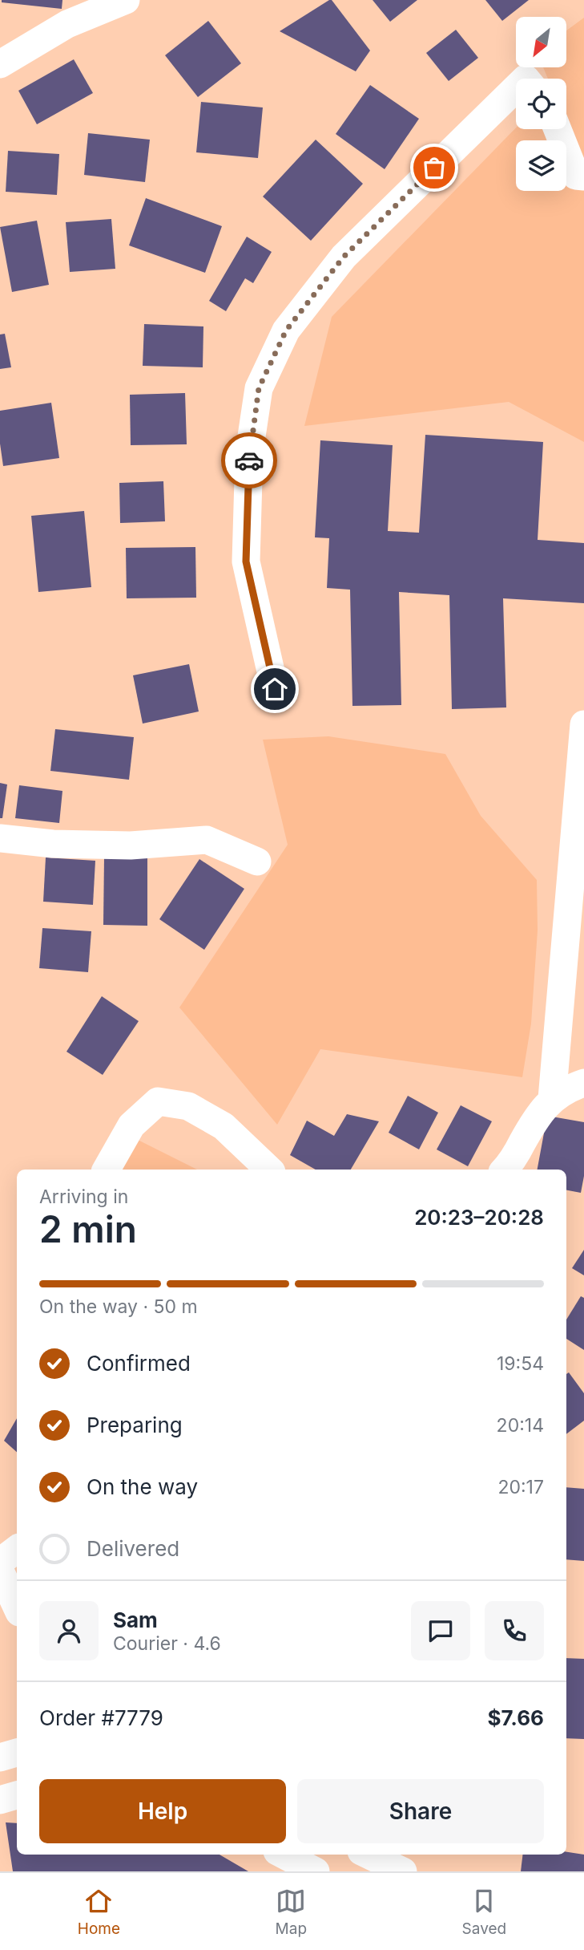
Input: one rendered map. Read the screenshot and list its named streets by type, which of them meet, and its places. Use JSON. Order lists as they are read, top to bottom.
{
  "north": "bottom left",
  "page": {
    "heading": ["2 min", "Arriving in", "20:23–20:28"],
    "panel": [
      "Sam",
      "Courier · 4.6",
      "Order #7779",
      "$7.66"
    ],
    "bar": "On the way · 50 m",
    "list": [
      ["Confirmed", "19:54"],
      ["Preparing", "20:14"],
      ["On the way", "20:17"],
      "Delivered"
    ],
    "buttons": ["Help", "Share"],
    "tabs": ["Home", "Map", "Saved"]
  }
}
